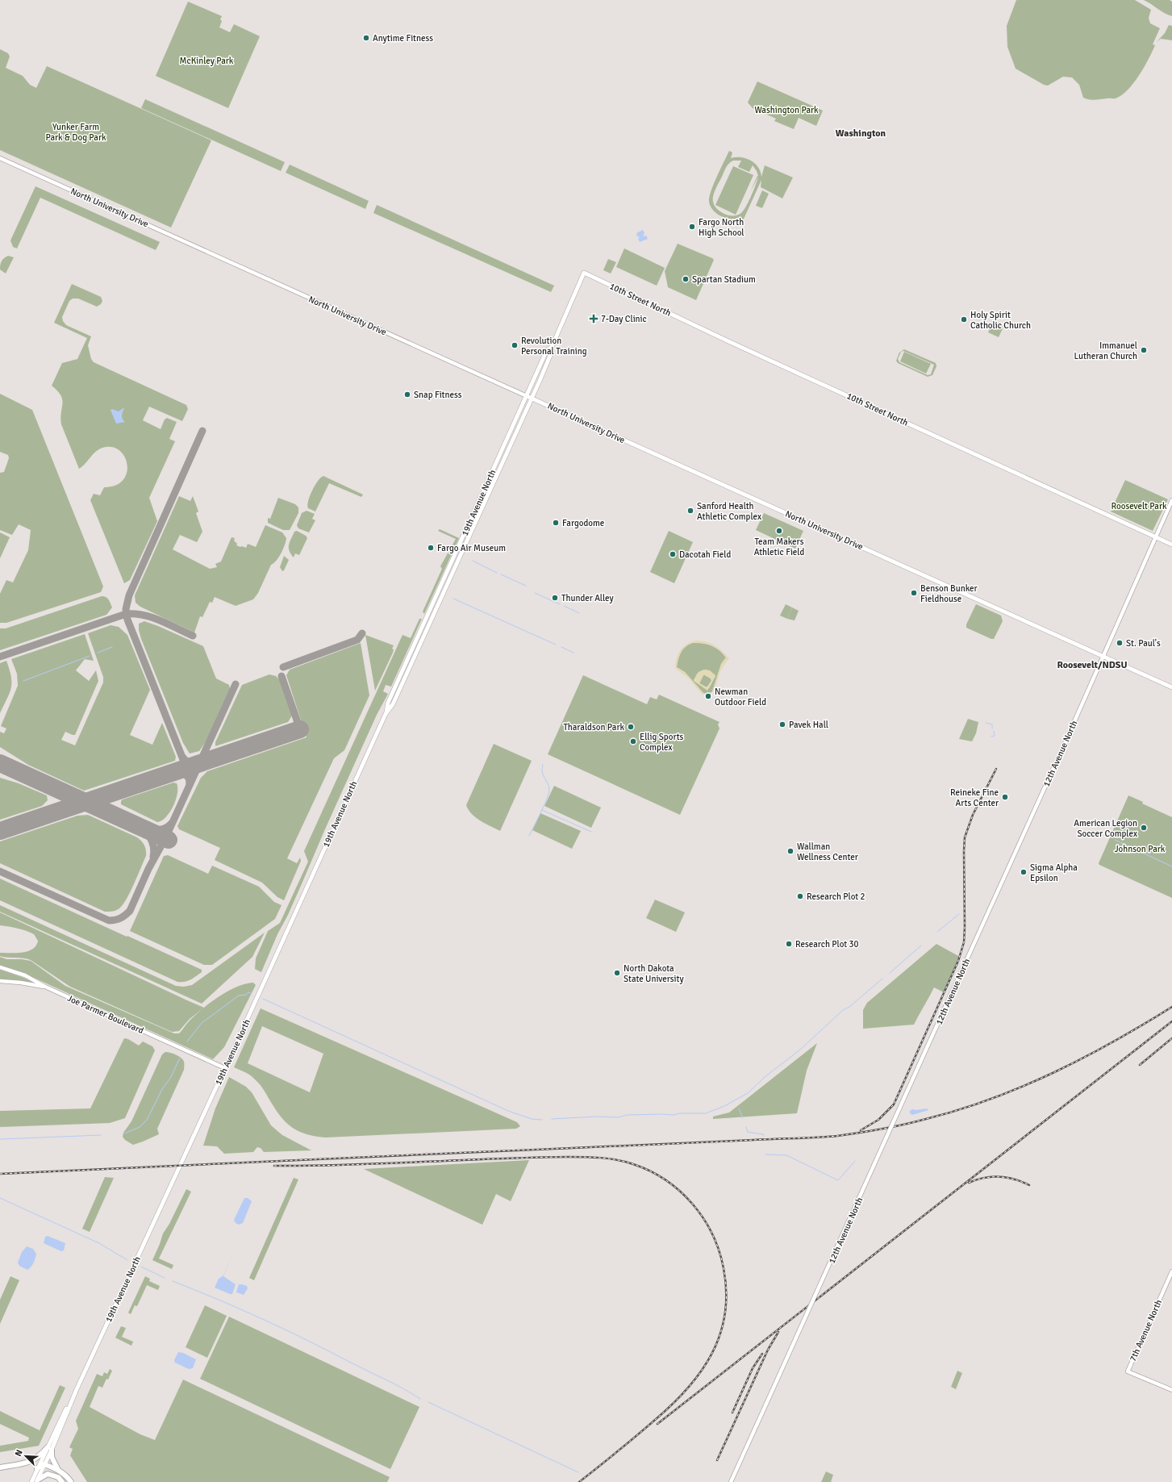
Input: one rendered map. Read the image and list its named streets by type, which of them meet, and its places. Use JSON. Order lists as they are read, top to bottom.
{
  "streets": {
    "main road": [
      "North University Drive",
      "10th Street North",
      "19th Avenue North",
      "12th Avenue North",
      "Joe Parmer Boulevard",
      "7th Avenue North"
    ]
  },
  "crossings": [
    ["North University Drive", "19th Avenue North"],
    ["North University Drive", "12th Avenue North"],
    ["10th Street North", "19th Avenue North"],
    ["10th Street North", "12th Avenue North"],
    ["19th Avenue North", "Joe Parmer Boulevard"]
  ],
  "districts": ["Washington", "Roosevelt/NDSU"],
  "parks": [
    "McKinley Park",
    "Washington Park",
    "Yunker Farm Park & Dog Park",
    "Roosevelt Park",
    "Johnson Park"
  ],
  "places": {
    "other": [
      "Anytime Fitness",
      "Fargo North High School",
      "Spartan Stadium",
      "Holy Spirit Catholic Church",
      "Revolution Personal Training",
      "Immanuel Lutheran Church",
      "Snap Fitness",
      "Sanford Health Athletic Complex",
      "Fargodome",
      "Team Makers Athletic Field",
      "Fargo Air Museum",
      "Dacotah Field",
      "Benson Bunker Fieldhouse",
      "Thunder Alley",
      "St. Paul's",
      "Newman Outdoor Field",
      "Pavek Hall",
      "Tharaldson Park",
      "Ellig Sports Complex",
      "Reineke Fine Arts Center",
      "American Legion Soccer Complex",
      "Wallman Wellness Center",
      "Sigma Alpha Epsilon",
      "Research Plot 2",
      "Research Plot 30",
      "North Dakota State University"
    ],
    "health": ["7-Day Clinic"]
  },
  "north": "top left"
}
